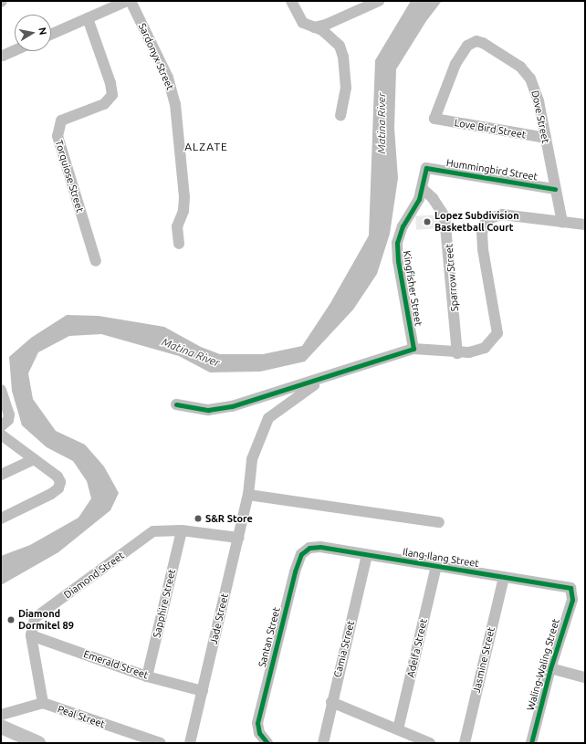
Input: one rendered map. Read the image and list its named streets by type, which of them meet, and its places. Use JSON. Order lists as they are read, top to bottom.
{
  "streets": {
    "street": [
      "Sardonyx Street",
      "Dove Street",
      "Love Bird Street",
      "Hummingbird Street",
      "Torquiose Street",
      "Sparrow Street",
      "Kingfisher Street",
      "Ilang-Ilang Street",
      "Diamond Street",
      "Sapphire Street",
      "Jade Street",
      "Santan Street",
      "Adelfa Street",
      "Camia Street",
      "Jasmine Street",
      "Emerald Street",
      "Waling-Waling Street",
      "Peal Street"
    ]
  },
  "crossings": [
    ["Dove Street", "Love Bird Street"],
    ["Dove Street", "Hummingbird Street"],
    ["Hummingbird Street", "Kingfisher Street"],
    ["Sparrow Street", "Kingfisher Street"],
    ["Ilang-Ilang Street", "Santan Street"],
    ["Ilang-Ilang Street", "Adelfa Street"],
    ["Ilang-Ilang Street", "Camia Street"],
    ["Ilang-Ilang Street", "Jasmine Street"],
    ["Ilang-Ilang Street", "Waling-Waling Street"],
    ["Diamond Street", "Sapphire Street"],
    ["Diamond Street", "Jade Street"],
    ["Diamond Street", "Emerald Street"],
    ["Diamond Street", "Peal Street"],
    ["Sapphire Street", "Emerald Street"],
    ["Jade Street", "Emerald Street"]
  ],
  "districts": ["ALZATE"],
  "water": ["Matina River"],
  "places": ["Lopez Subdivision Basketball Court", "S&R Store", "Diamond Dormitel 89"],
  "north": "right"
}
